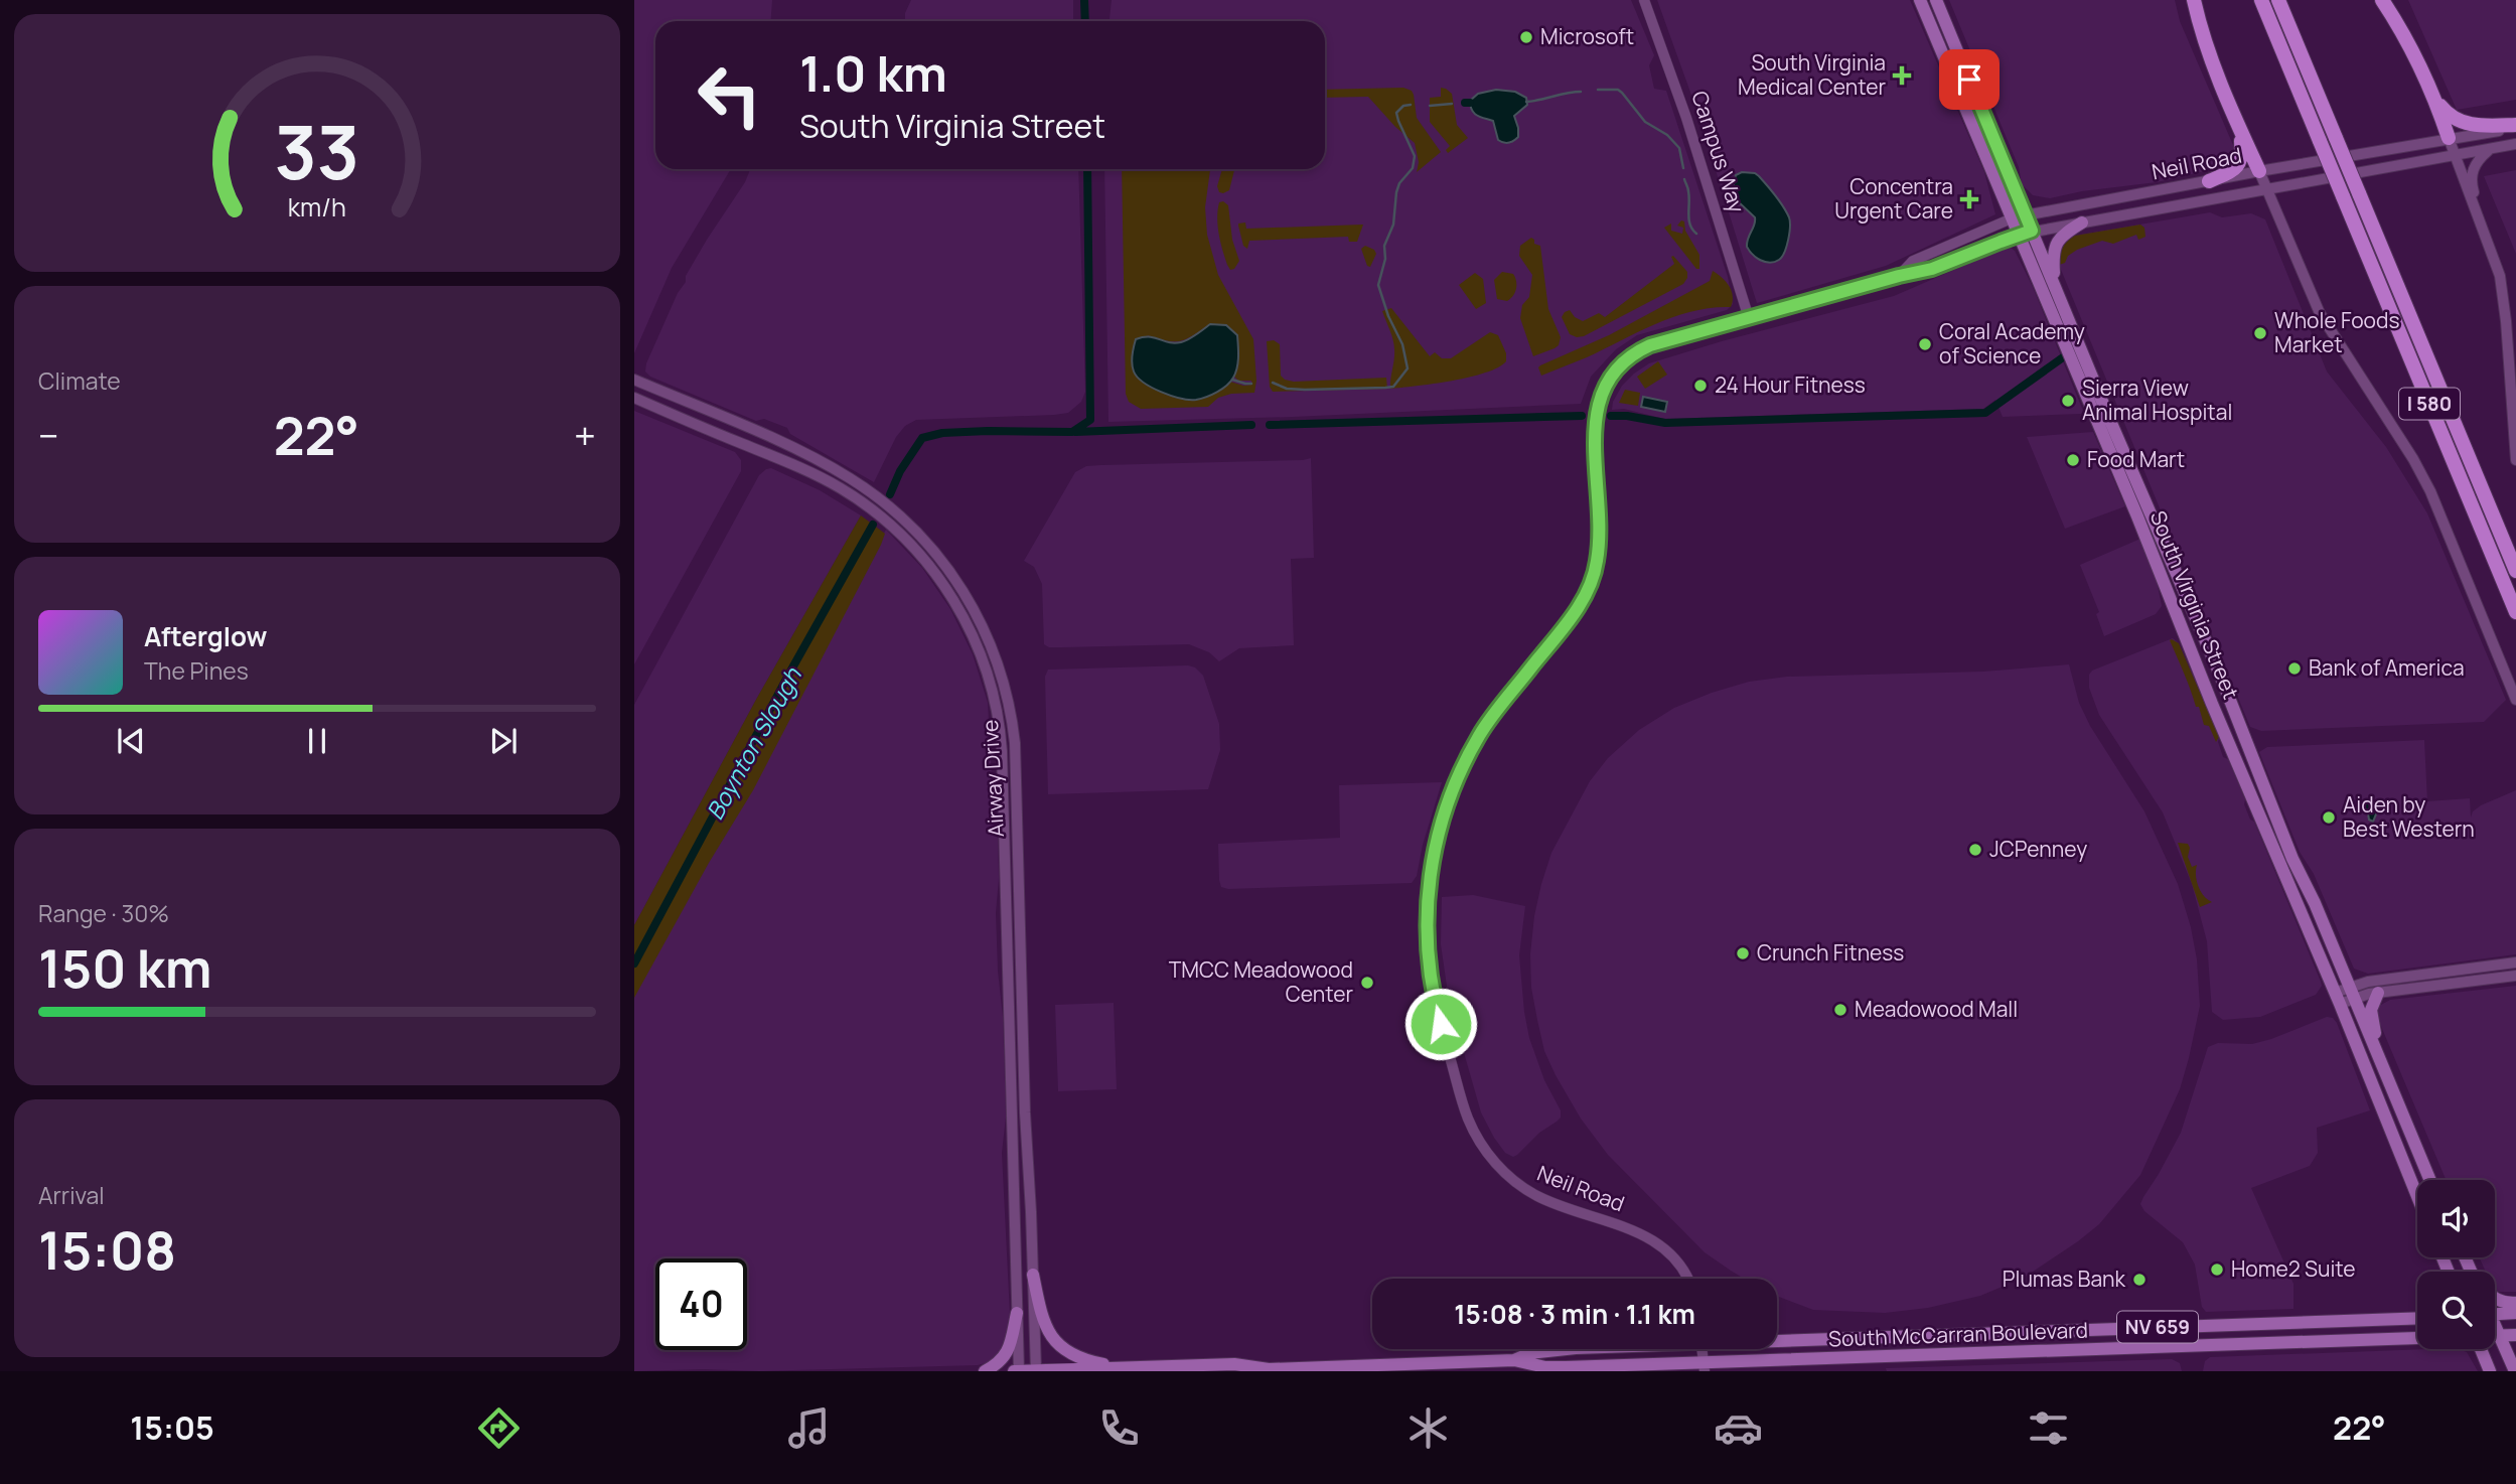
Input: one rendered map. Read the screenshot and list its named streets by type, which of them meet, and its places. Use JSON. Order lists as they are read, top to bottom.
{
  "streets": {
    "highway": ["I 580"],
    "main road": [
      "Neil Road",
      "South Virginia Street",
      "Airway Drive",
      "NV 659",
      "South McCarran Boulevard"
    ],
    "street": ["Campus Way"]
  },
  "crossings": [
    ["Campus Way", "Neil Road"],
    ["Neil Road", "South Virginia Street"],
    ["Airway Drive", "South McCarran Boulevard"]
  ],
  "water": ["Boynton Slough"],
  "places": {
    "other": [
      "Microsoft",
      "Whole Foods Market",
      "Coral Academy of Science",
      "24 Hour Fitness",
      "Sierra View Animal Hospital",
      "Food Mart",
      "Bank of America",
      "Aiden by Best Western",
      "JCPenney",
      "Crunch Fitness",
      "TMCC Meadowood Center",
      "Meadowood Mall",
      "Home2 Suite",
      "Plumas Bank"
    ],
    "health": ["South Virginia Medical Center", "Concentra Urgent Care"]
  },
  "page": {
    "turn": ["1.0 km", "South Virginia Street"],
    "tile": [
      "Climate",
      ["Range · 30%", "150 km"],
      ["Arrival", "15:08"]
    ],
    "heat": ["−", "22°", "+"],
    "song": ["Afterglow", "The Pines"],
    "limit": "40",
    "trip": "15:08 · 3 min · 1.1 km",
    "tabs": ["15:05", "22°"],
    "gauge": ["33", "km/h"]
  }
}
